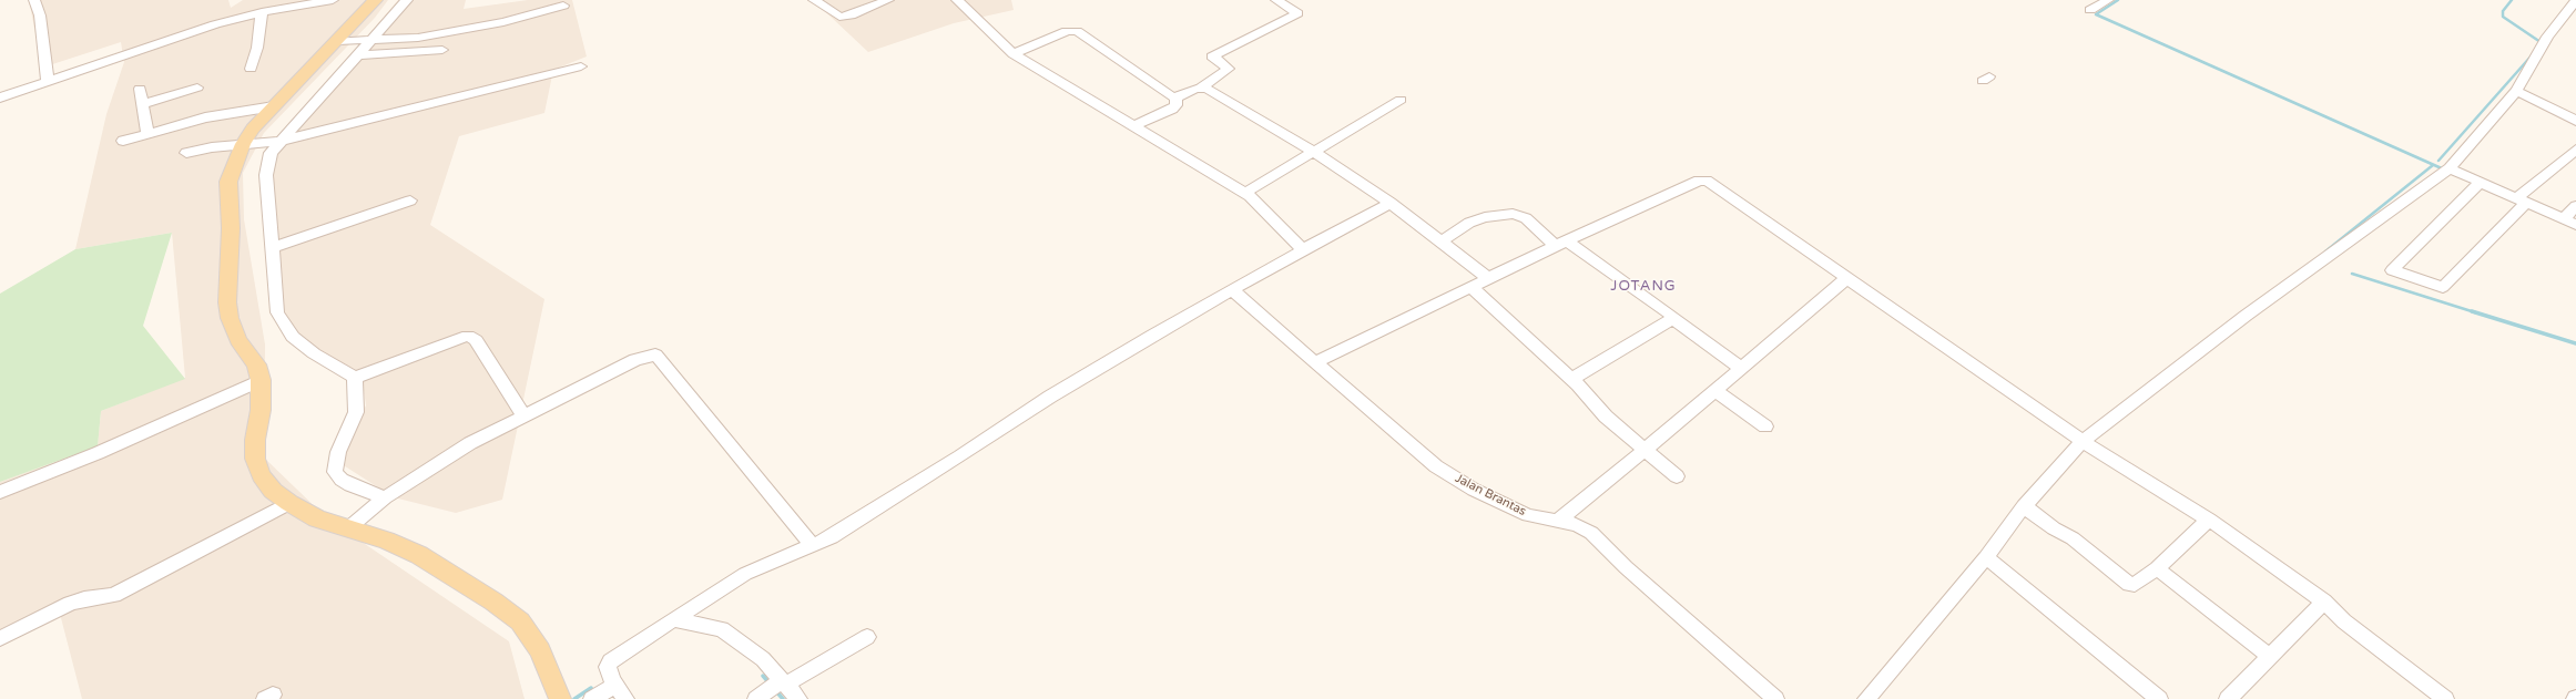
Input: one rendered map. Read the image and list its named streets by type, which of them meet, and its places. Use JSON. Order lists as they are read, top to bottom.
{
  "streets": {
    "street": ["Jalan Brantas"]
  },
  "districts": ["JOTANG"]
}
